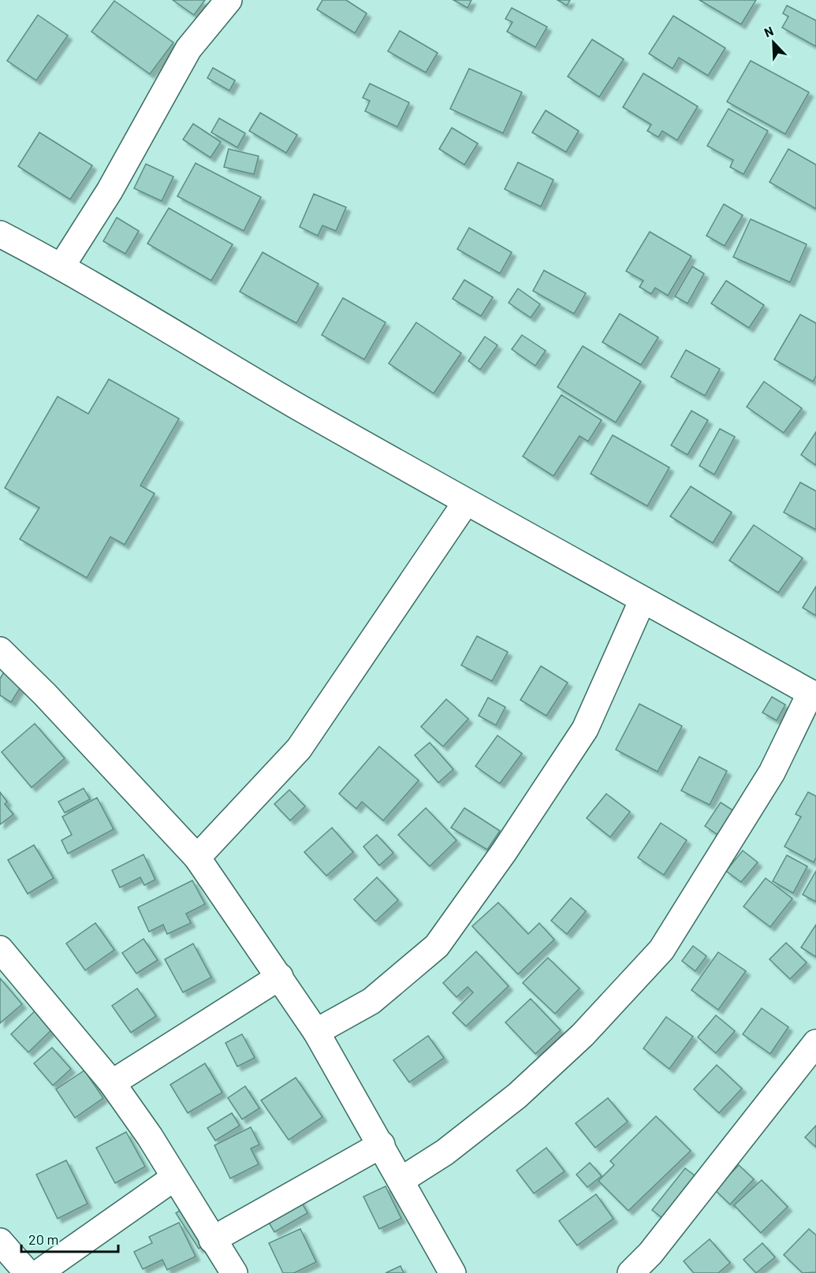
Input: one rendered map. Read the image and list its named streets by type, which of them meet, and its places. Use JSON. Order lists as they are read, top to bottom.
{
  "scale_bar": "20 m",
  "north": "top left"
}
